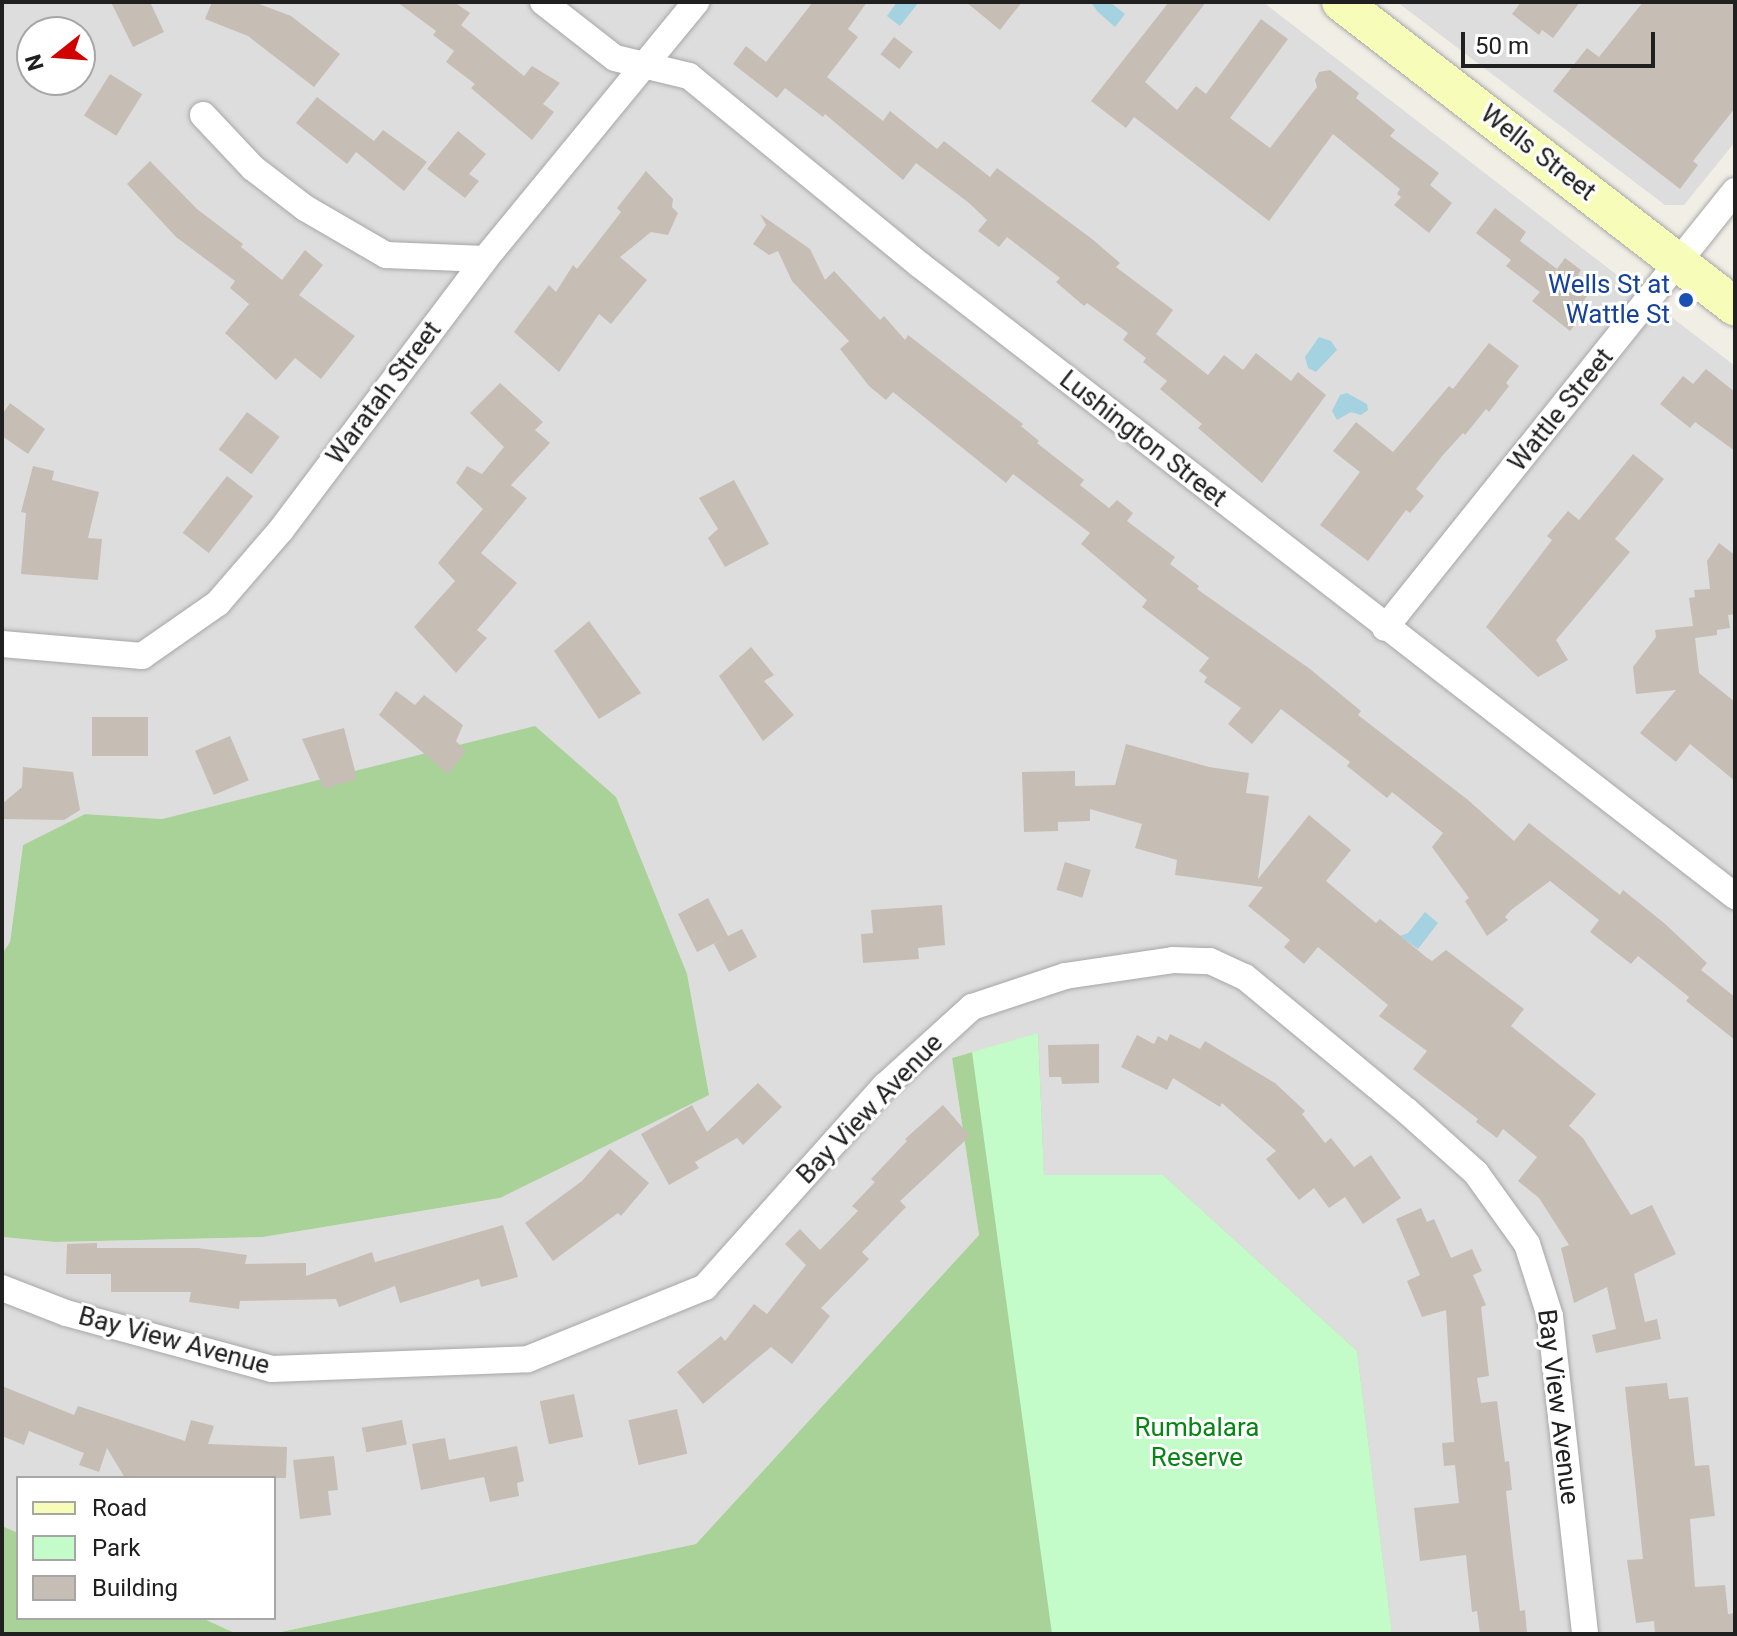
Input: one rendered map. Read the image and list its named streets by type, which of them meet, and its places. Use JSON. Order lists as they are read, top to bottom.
{
  "streets": {
    "street": [
      "Wells Street",
      "Waratah Street",
      "Wattle Street",
      "Lushington Street",
      "Bay View Avenue"
    ]
  },
  "crossings": [
    ["Wells Street", "Wattle Street"],
    ["Waratah Street", "Lushington Street"],
    ["Wattle Street", "Lushington Street"]
  ],
  "parks": ["Rumbalara Reserve"],
  "places": ["Wells St at Wattle St"],
  "legend": ["Road", "Park", "Building"],
  "scale_bar": "50 m",
  "north": "left"
}
